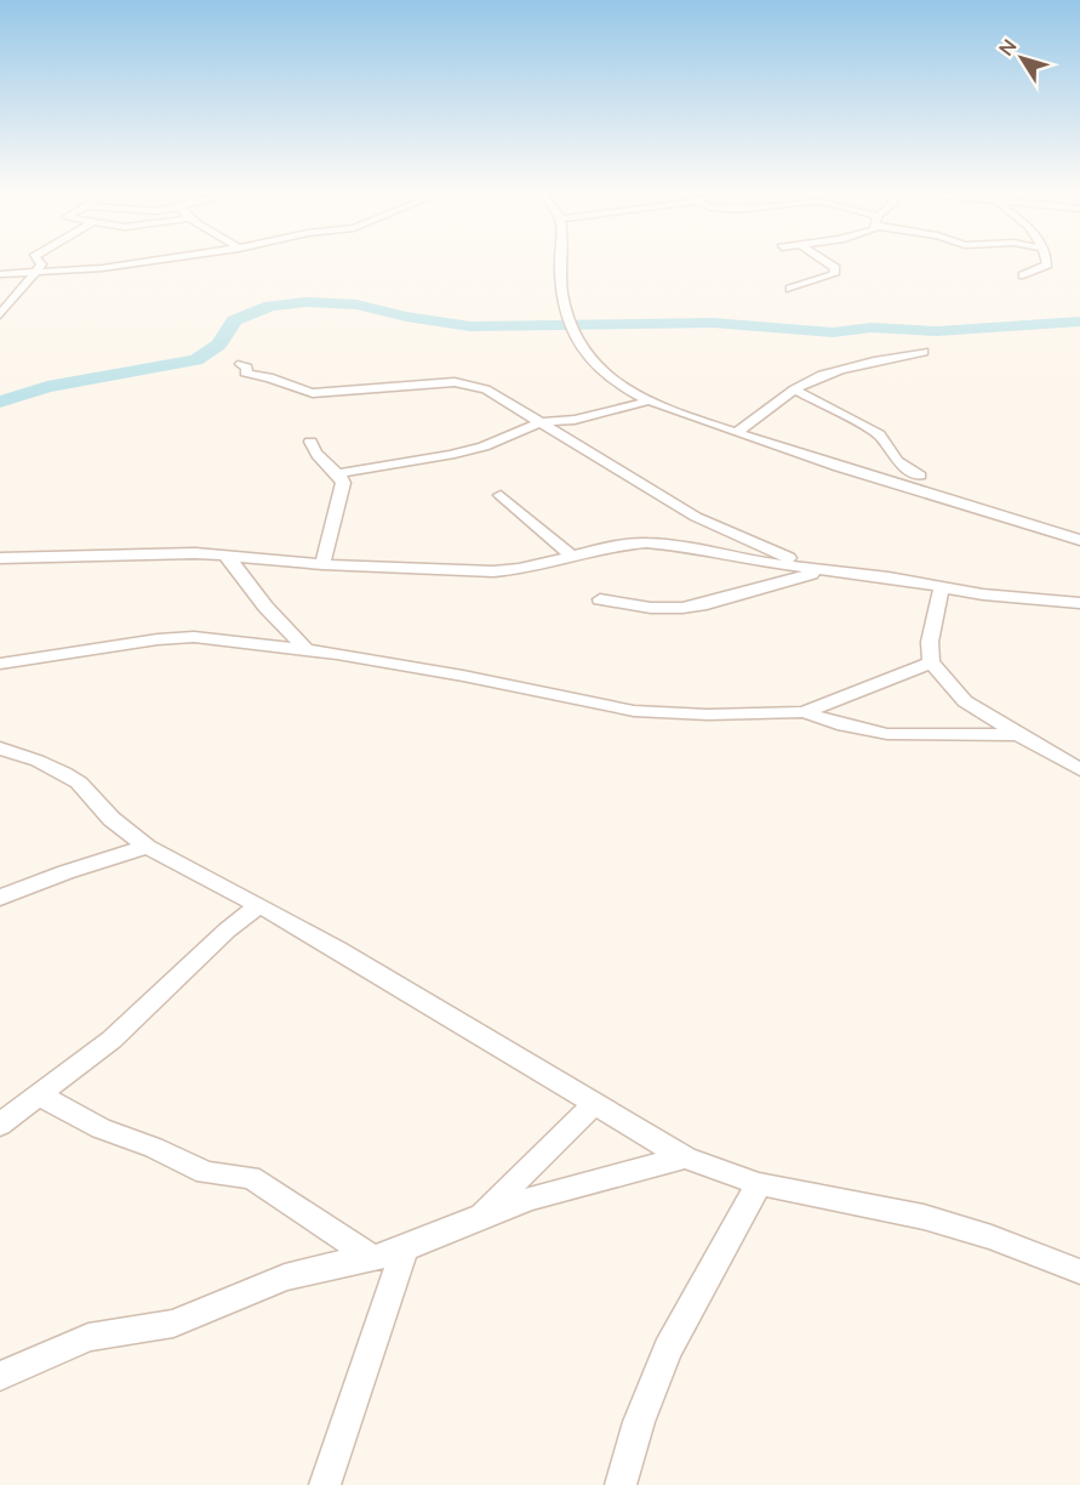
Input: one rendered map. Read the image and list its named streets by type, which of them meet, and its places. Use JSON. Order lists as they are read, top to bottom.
{
  "north": "top left"
}
